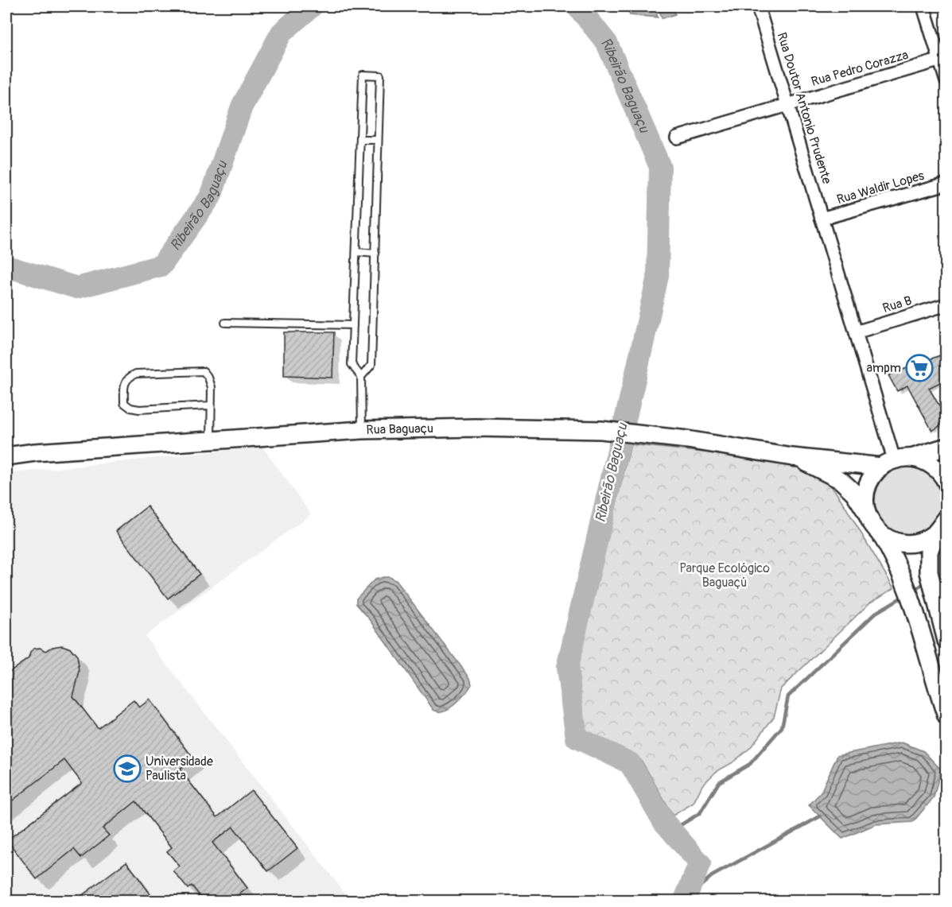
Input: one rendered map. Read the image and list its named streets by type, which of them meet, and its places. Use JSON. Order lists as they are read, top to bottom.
{
  "streets": {
    "main road": ["Rua Baguaçu"],
    "street": [
      "Rua Pedro Corazza",
      "Rua Doutor Antonio Prudente",
      "Rua Waldir Lopes",
      "Rua B"
    ]
  },
  "crossings": [
    ["Rua Pedro Corazza", "Rua Doutor Antonio Prudente"],
    ["Rua Doutor Antonio Prudente", "Rua Waldir Lopes"],
    ["Rua Doutor Antonio Prudente", "Rua B"]
  ],
  "water": ["Ribeirão Baguaçu"],
  "parks": ["Parque Ecológico Baguaçú"],
  "places": {
    "supermarket": ["ampm"],
    "school or university": ["Universidade Paulista"]
  }
}
